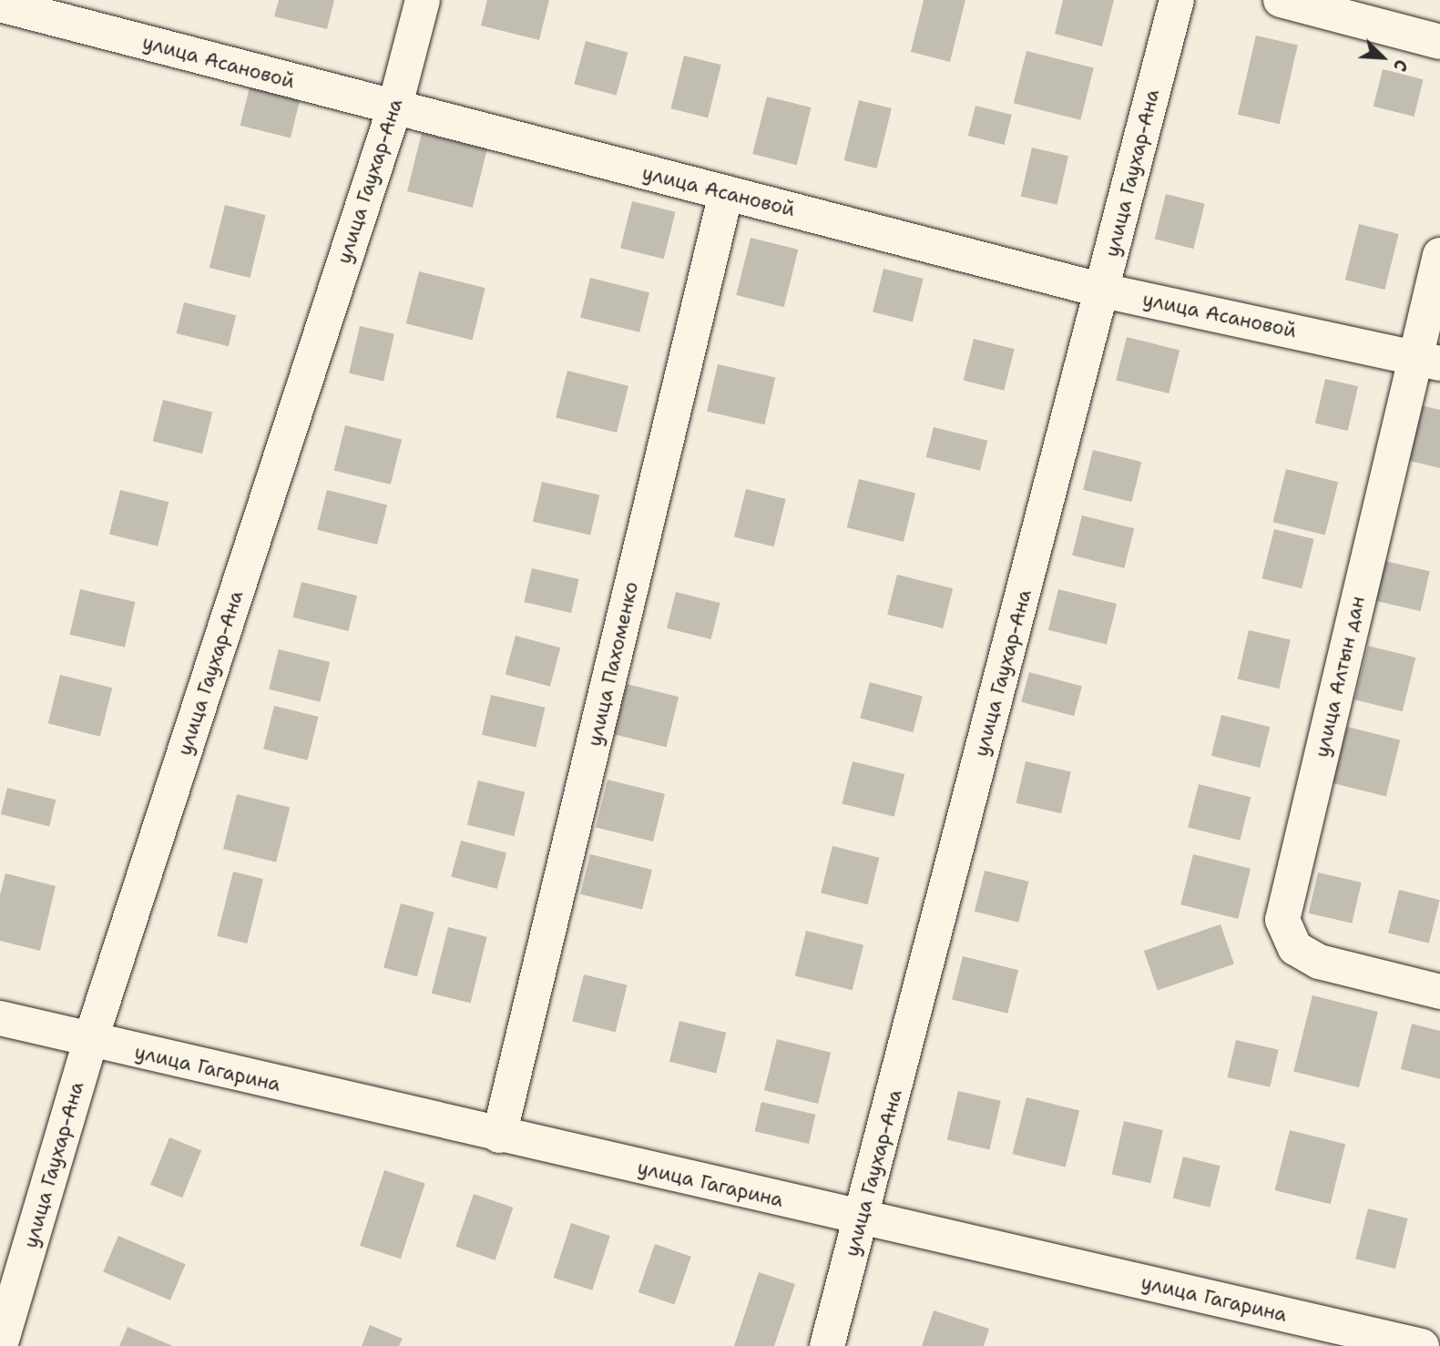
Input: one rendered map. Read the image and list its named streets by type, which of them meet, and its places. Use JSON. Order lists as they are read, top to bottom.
{
  "streets": {
    "street": [
      "улица Асановой",
      "улица Гаухар-Ана",
      "улица Пахоменко",
      "улица Алтын дан",
      "улица Гагарина"
    ]
  },
  "crossings": [
    ["улица Асановой", "улица Гаухар-Ана"],
    ["улица Асановой", "улица Пахоменко"],
    ["улица Асановой", "улица Алтын дан"],
    ["улица Гаухар-Ана", "улица Гагарина"],
    ["улица Пахоменко", "улица Гагарина"]
  ],
  "north": "bottom right"
}
